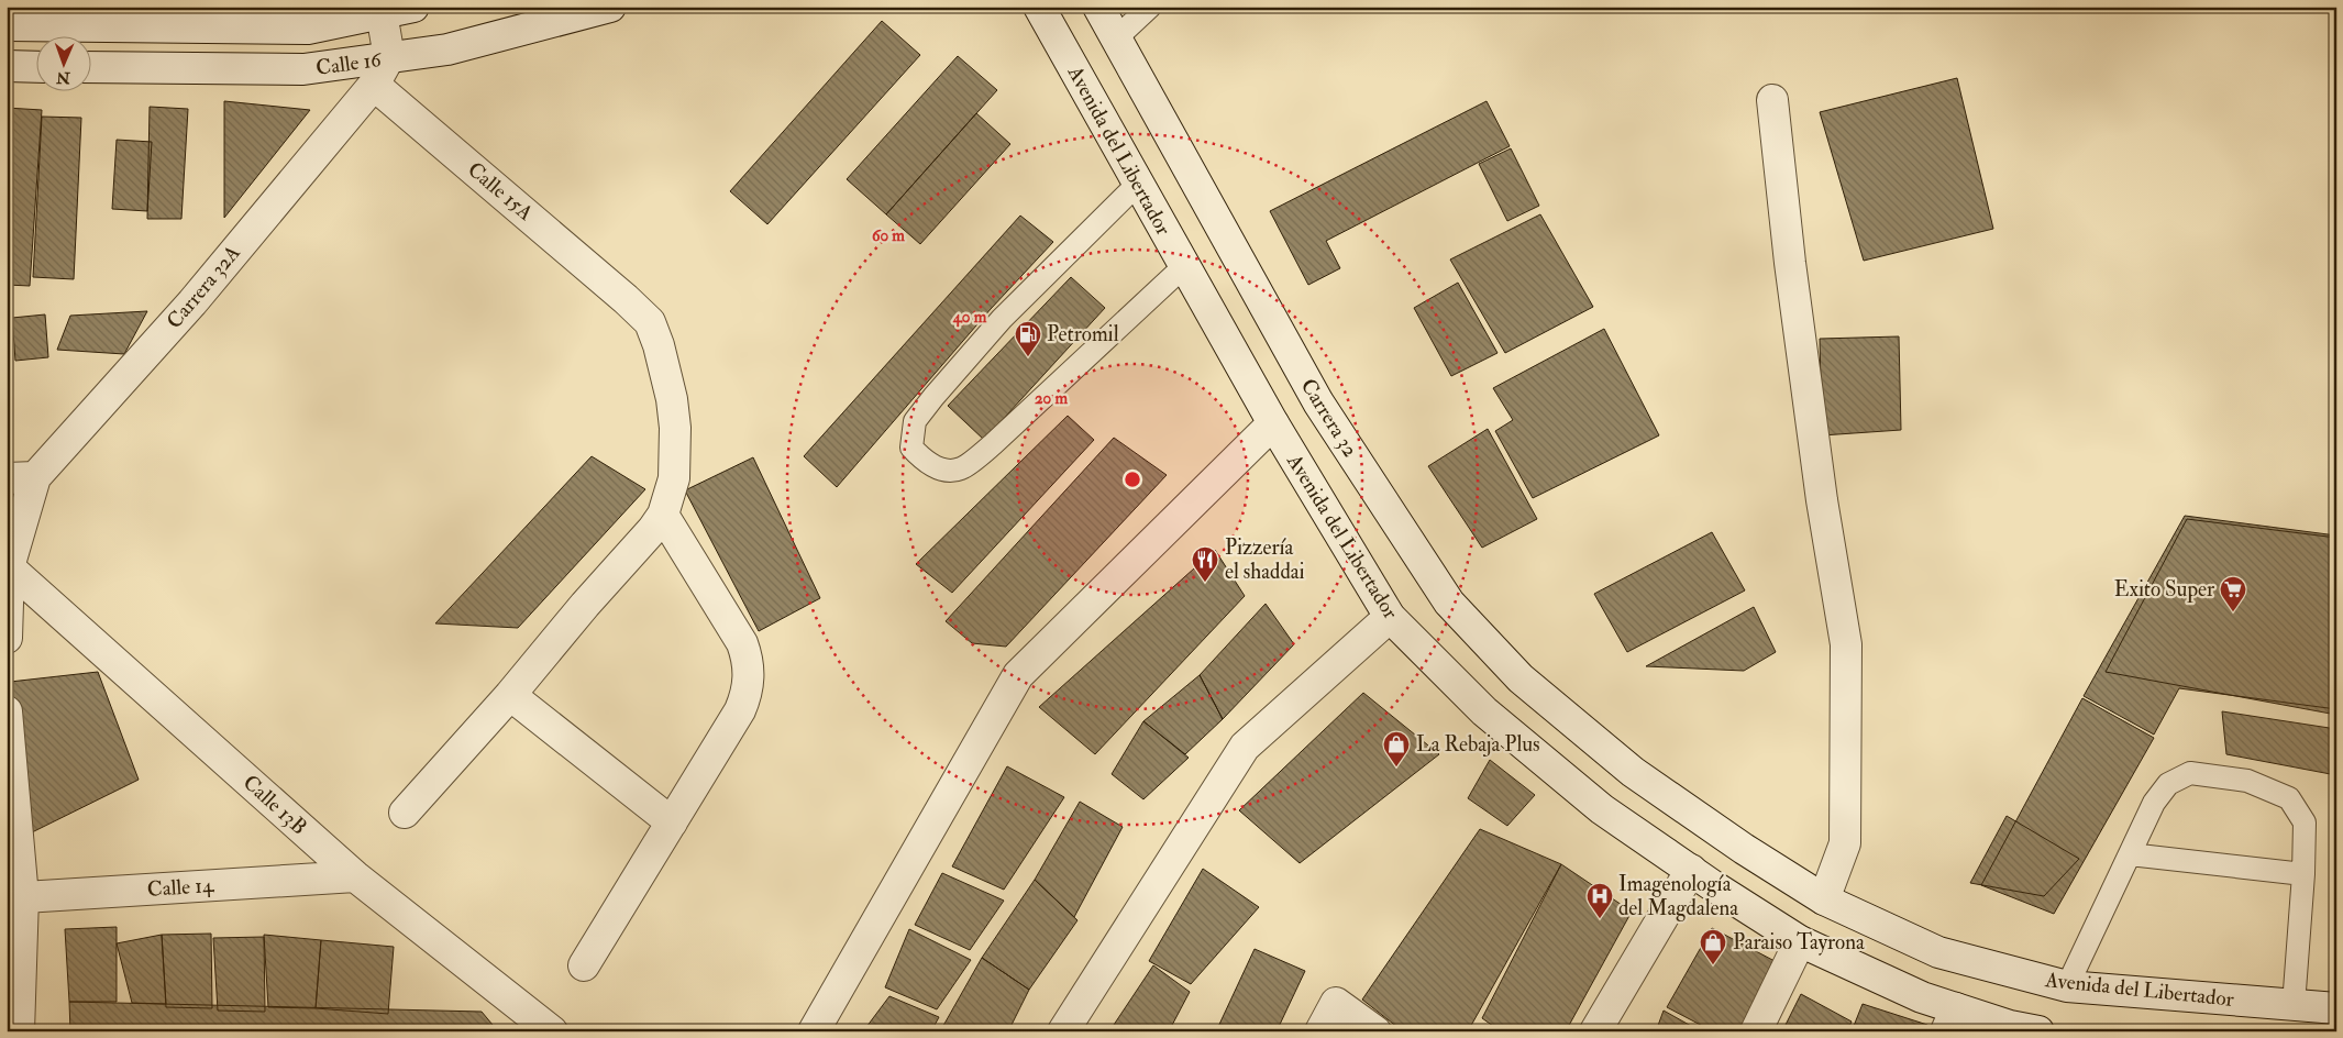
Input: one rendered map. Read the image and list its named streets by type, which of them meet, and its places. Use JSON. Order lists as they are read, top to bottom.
{
  "streets": {
    "street": [
      "Calle 16",
      "Avenida del Libertador",
      "Calle 15A",
      "Carrera 32A",
      "Carrera 32",
      "Calle 13B",
      "Calle 14"
    ]
  },
  "crossings": [
    ["Calle 16", "Carrera 32A"],
    ["Avenida del Libertador", "Carrera 32"],
    ["Calle 15A", "Carrera 32A"],
    ["Carrera 32A", "Calle 13B"],
    ["Calle 13B", "Calle 14"]
  ],
  "places": {
    "fuel station": ["Petromil"],
    "restaurant": ["Pizzería el shaddai"],
    "supermarket": ["Exito Super"],
    "shop": ["La Rebaja Plus", "Paraiso Tayrona"],
    "hospital": ["Imagenología del Magdalena"]
  },
  "north": "bottom",
  "rings": ["60 m", "40 m", "20 m"]
}
